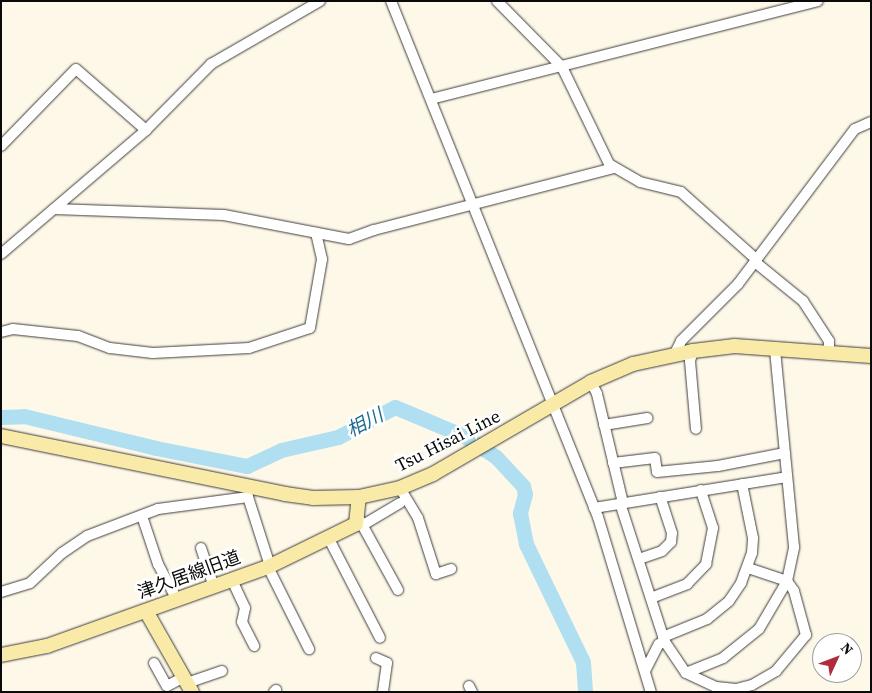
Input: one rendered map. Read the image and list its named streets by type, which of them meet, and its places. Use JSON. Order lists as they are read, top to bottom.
{
  "streets": {
    "main road": ["Tsu Hisai Line", "津久居線旧道"]
  },
  "water": ["相川"],
  "north": "top right"
}
